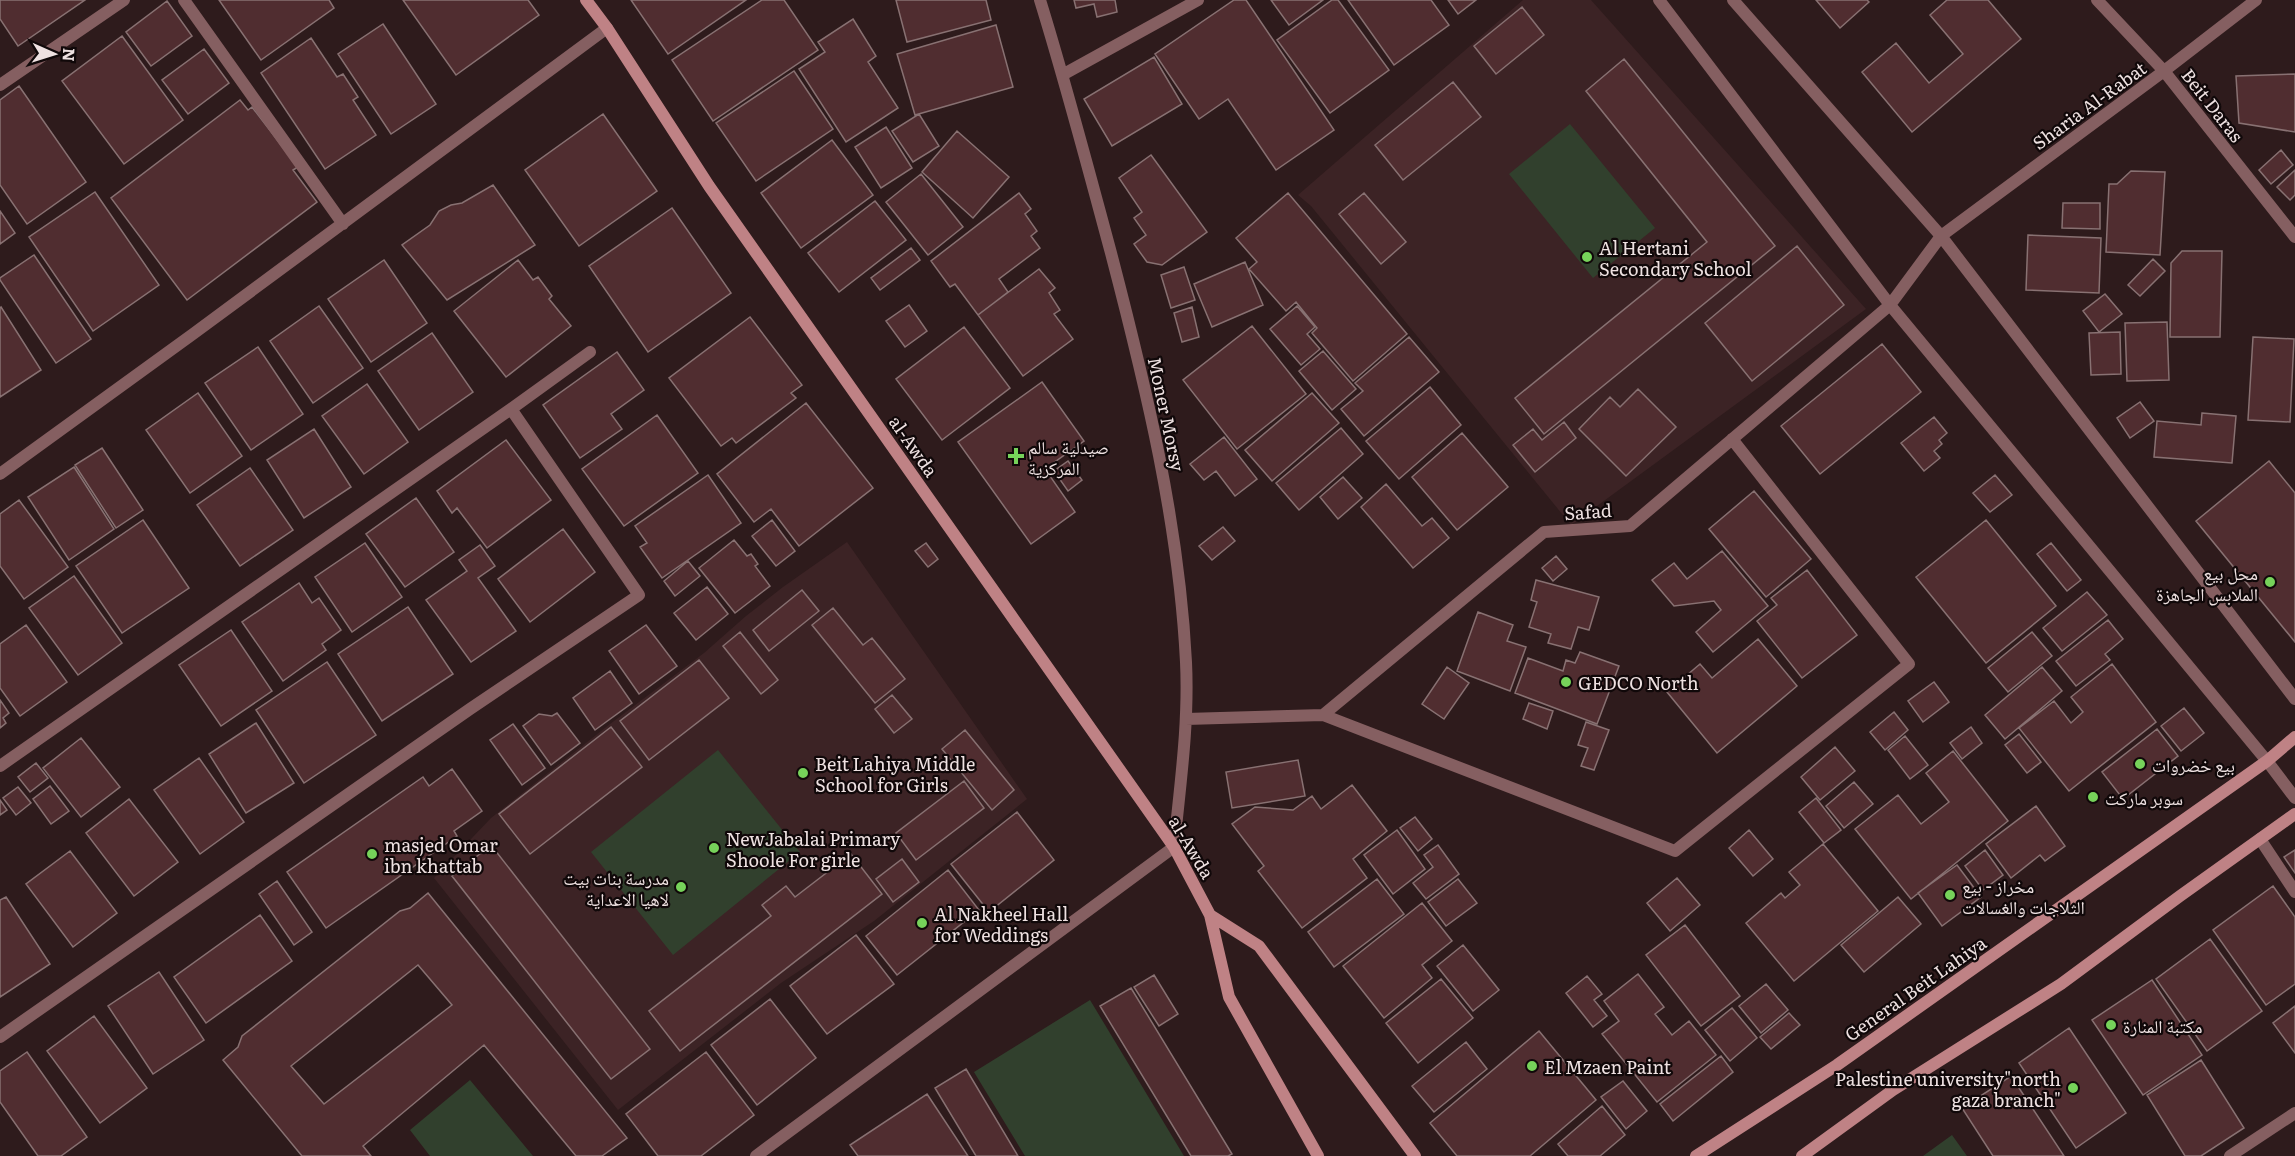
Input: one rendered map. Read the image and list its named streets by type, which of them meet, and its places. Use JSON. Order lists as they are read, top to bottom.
{
  "streets": {
    "main road": ["al-Awda", "General Beit Lahiya"],
    "street": [
      "Sharia Al-Rabat",
      "Beit Daras",
      "Moner Morsy",
      "Safad"
    ]
  },
  "crossings": [
    ["Sharia Al-Rabat", "Beit Daras"],
    ["Sharia Al-Rabat", "Safad"],
    ["Moner Morsy", "al-Awda"]
  ],
  "places": {
    "other": [
      "Al Hertani Secondary School",
      "محل بيع الملابس الجاهزة",
      "GEDCO North",
      "بيع خضروات",
      "Beit Lahiya Middle School for Girls",
      "سوبر ماركت",
      "NewJabalai Primary Shoole For girle",
      "masjed Omar ibn khattab",
      "مدرسة بنات بيت لاهيا الاعداية",
      "مخراز - بيع الثلاجات والغسالات",
      "Al Nakheel Hall for Weddings",
      "مكتبة المنارة",
      "El Mzaen Paint",
      "Palestine university\"north gaza branch\""
    ],
    "health": ["صيدلية سالم المركزية"]
  },
  "north": "right"
}
